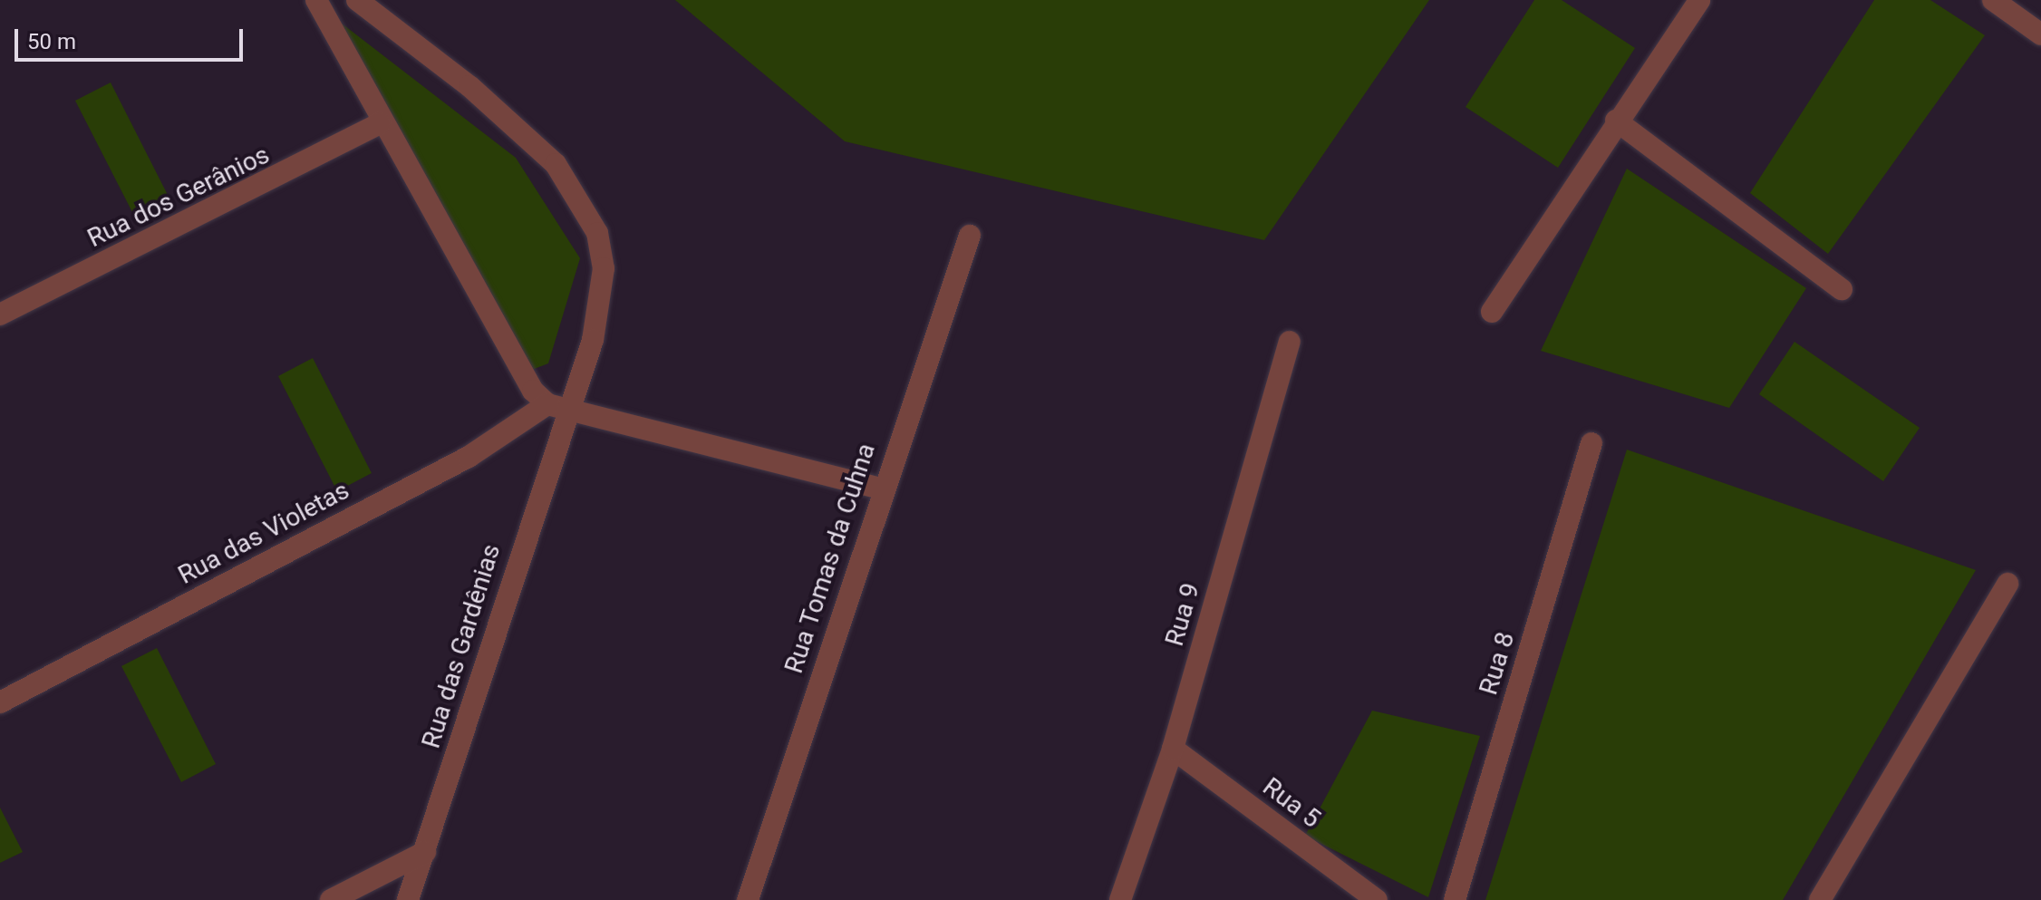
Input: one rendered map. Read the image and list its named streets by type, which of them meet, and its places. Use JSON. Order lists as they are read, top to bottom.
{
  "streets": {
    "street": [
      "Rua dos Gerânios",
      "Rua das Violetas",
      "Rua Tomas da Cuhna",
      "Rua 9",
      "Rua das Gardênias",
      "Rua 8",
      "Rua 5"
    ]
  },
  "crossings": [
    ["Rua 9", "Rua 5"]
  ],
  "scale_bar": "50 m"
}
